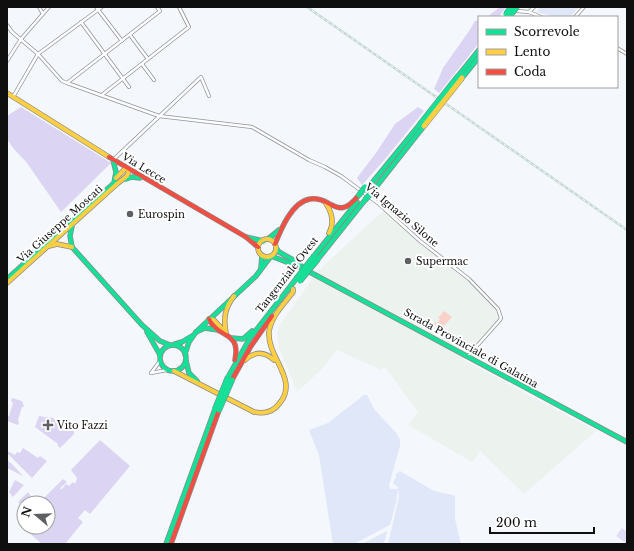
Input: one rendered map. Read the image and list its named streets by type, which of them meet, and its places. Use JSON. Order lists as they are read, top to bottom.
{
  "streets": {
    "main road": [
      "Via Lecce",
      "Via Giuseppe Moscati",
      "Tangenziale Ovest",
      "Strada Provinciale di Galatina"
    ],
    "street": ["Via Ignazio Silone"]
  },
  "crossings": [
    ["Via Lecce", "Via Giuseppe Moscati"],
    ["Via Ignazio Silone", "Strada Provinciale di Galatina"]
  ],
  "places": {
    "other": ["Eurospin", "Supermac"],
    "health": ["Vito Fazzi"]
  },
  "legend": ["Scorrevole", "Lento", "Coda"],
  "scale_bar": "200 m",
  "north": "left"
}
